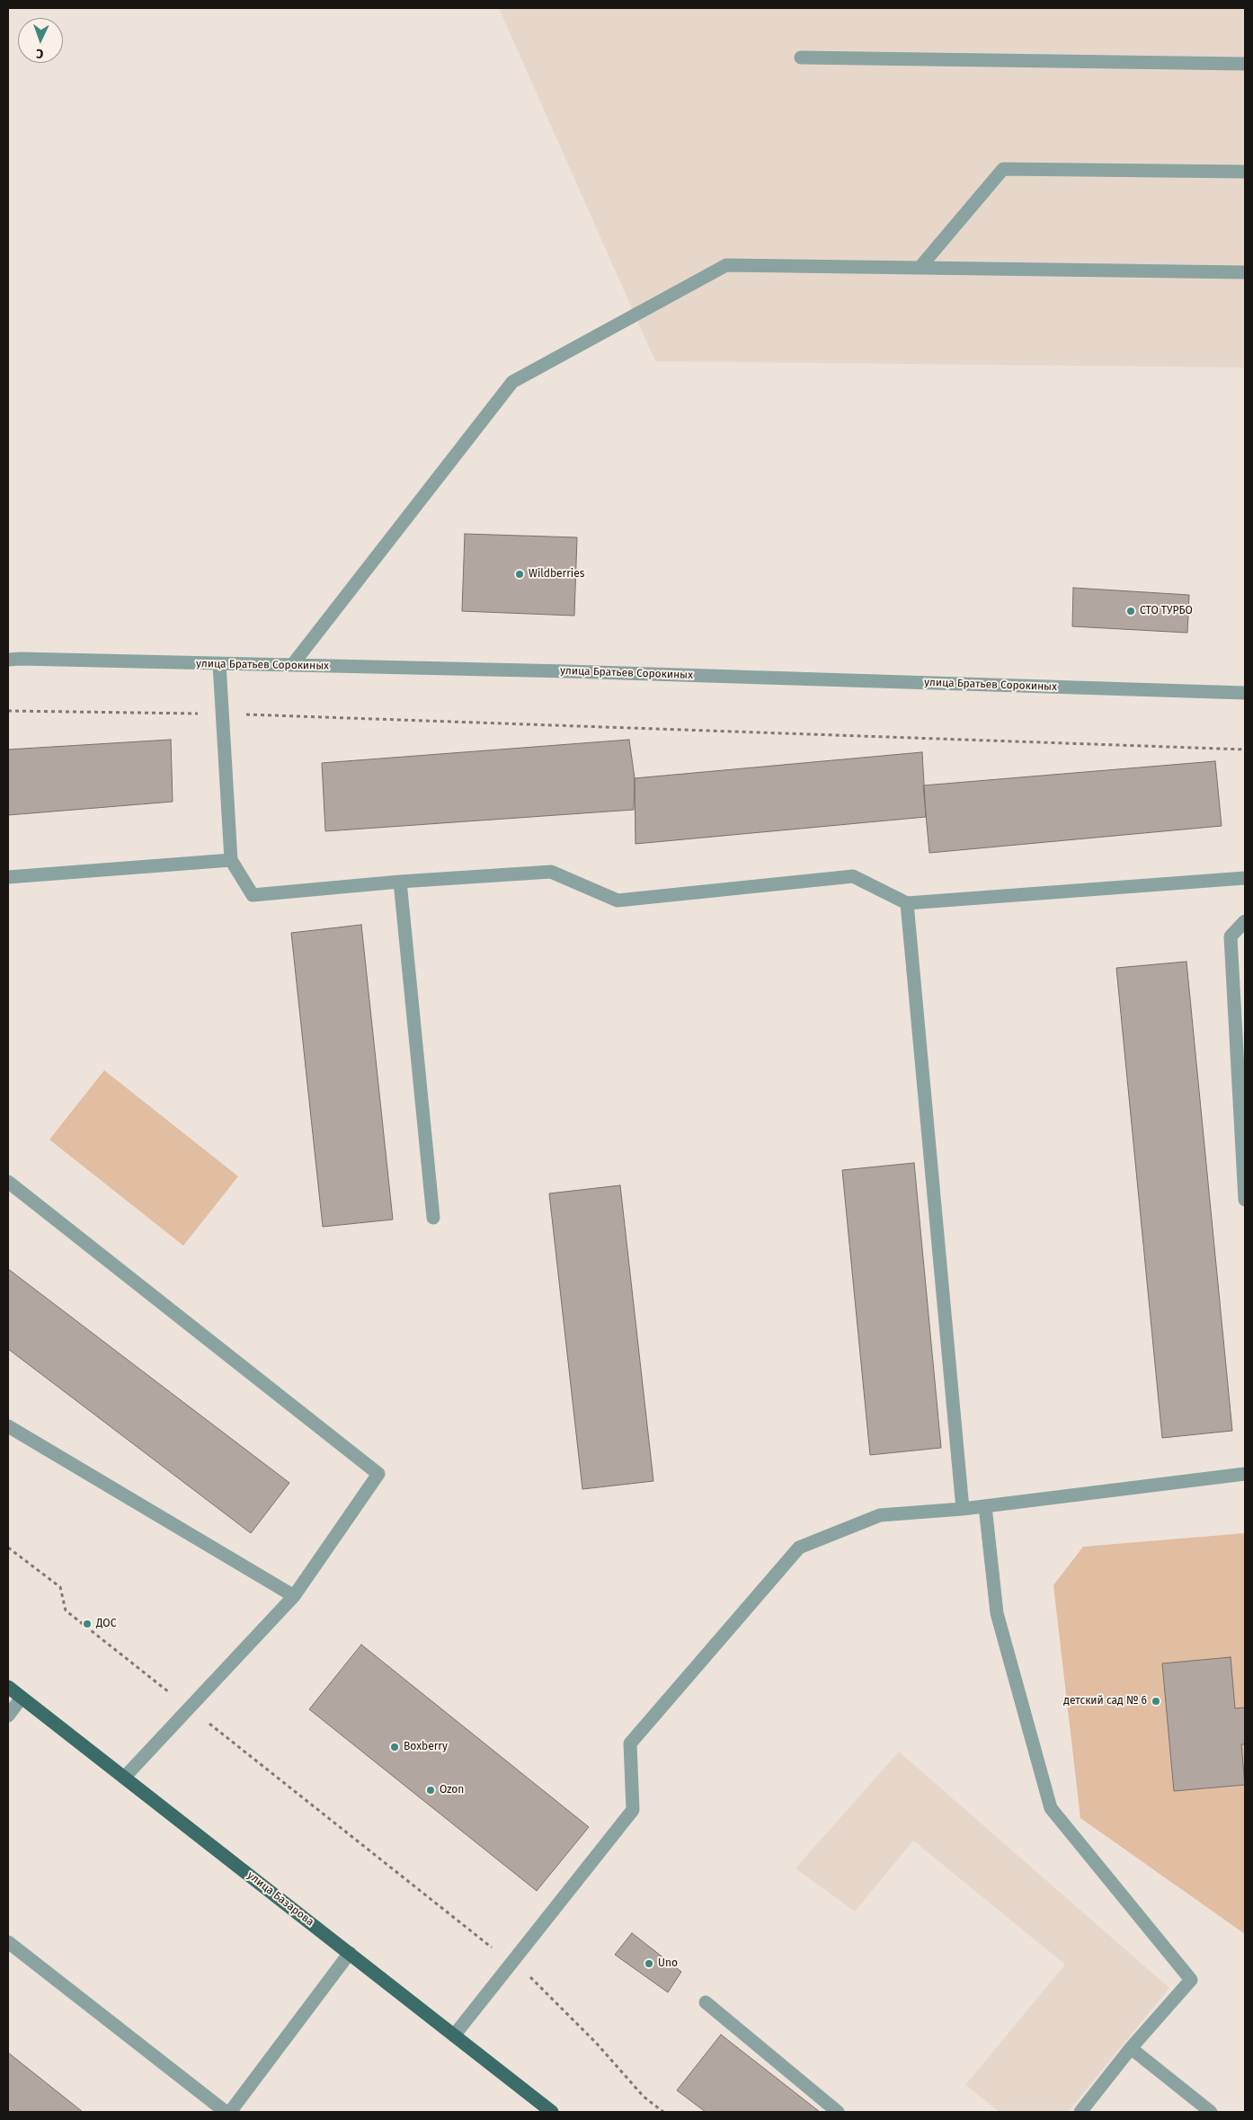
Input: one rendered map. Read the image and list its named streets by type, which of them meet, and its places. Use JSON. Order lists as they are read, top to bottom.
{
  "streets": {
    "main road": ["улица Базарова"],
    "street": ["улица Братьев Сорокиных"]
  },
  "places": [
    "Wildberries",
    "СТО ТУРБО",
    "ДОС",
    "детский сад № 6",
    "Boxberry",
    "Ozon",
    "Uno"
  ],
  "north": "bottom"
}
